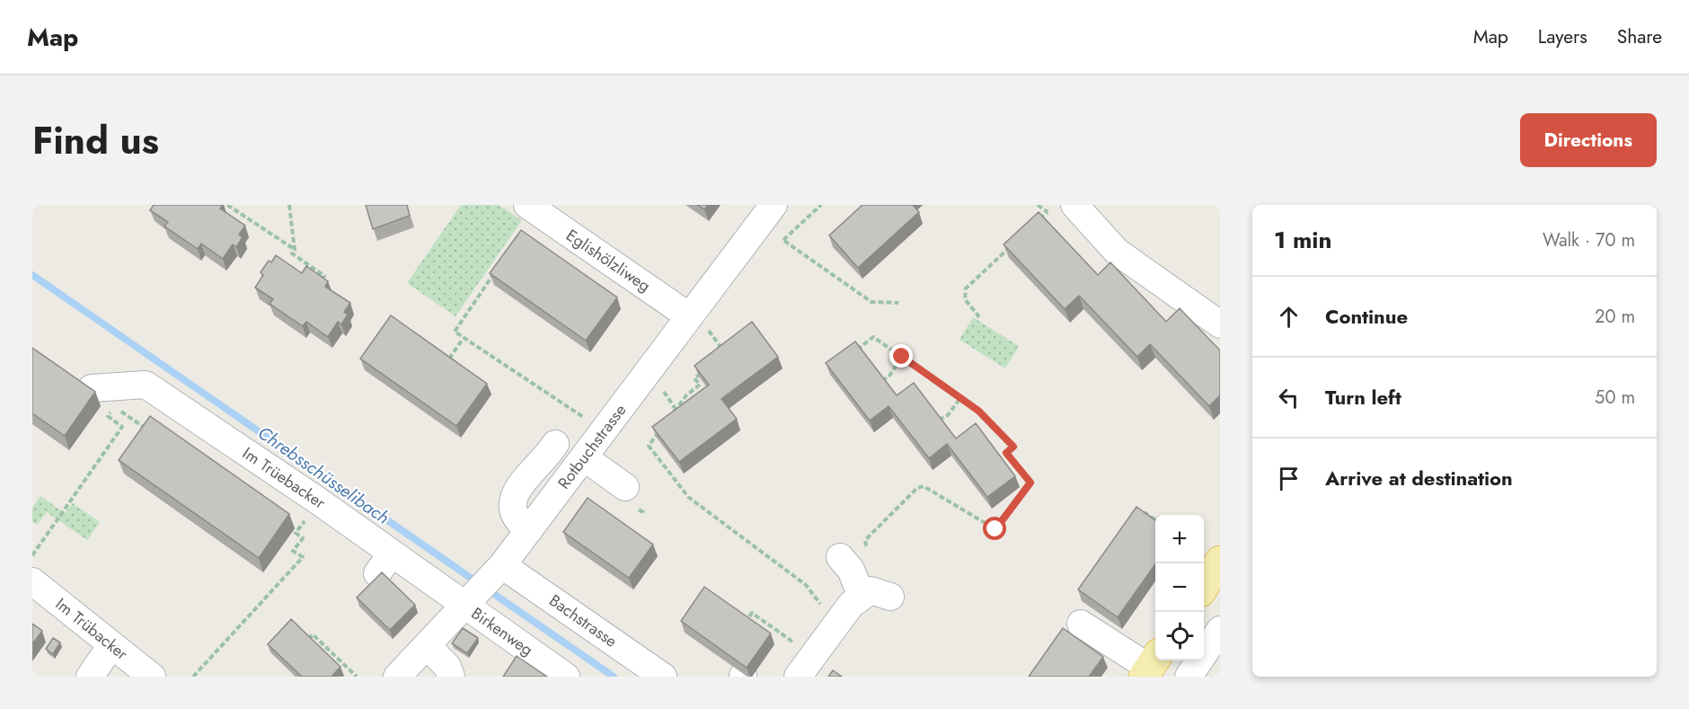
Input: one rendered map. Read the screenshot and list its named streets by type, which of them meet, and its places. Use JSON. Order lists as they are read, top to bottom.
{
  "streets": {
    "street": [
      "Eglishölzliweg",
      "Rotbuchstrasse",
      "Im Trüebacker",
      "Bachstrasse",
      "Im Trübacker",
      "Birkenweg"
    ]
  },
  "crossings": [
    ["Eglishölzliweg", "Rotbuchstrasse"],
    ["Rotbuchstrasse", "Im Trüebacker"],
    ["Rotbuchstrasse", "Bachstrasse"],
    ["Rotbuchstrasse", "Birkenweg"],
    ["Im Trüebacker", "Birkenweg"]
  ],
  "water": ["Chrebsschüsselibach"],
  "page": {
    "header": "Map",
    "nav": ["Map", "Layers", "Share"],
    "title": "Find us",
    "buttons": "Directions",
    "heading": ["1 min", "Walk · 70 m"],
    "list": [
      ["Continue", "20 m"],
      ["Turn left", "50 m"],
      "Arrive at destination"
    ],
    "map_buttons": ["+", "−"]
  }
}
